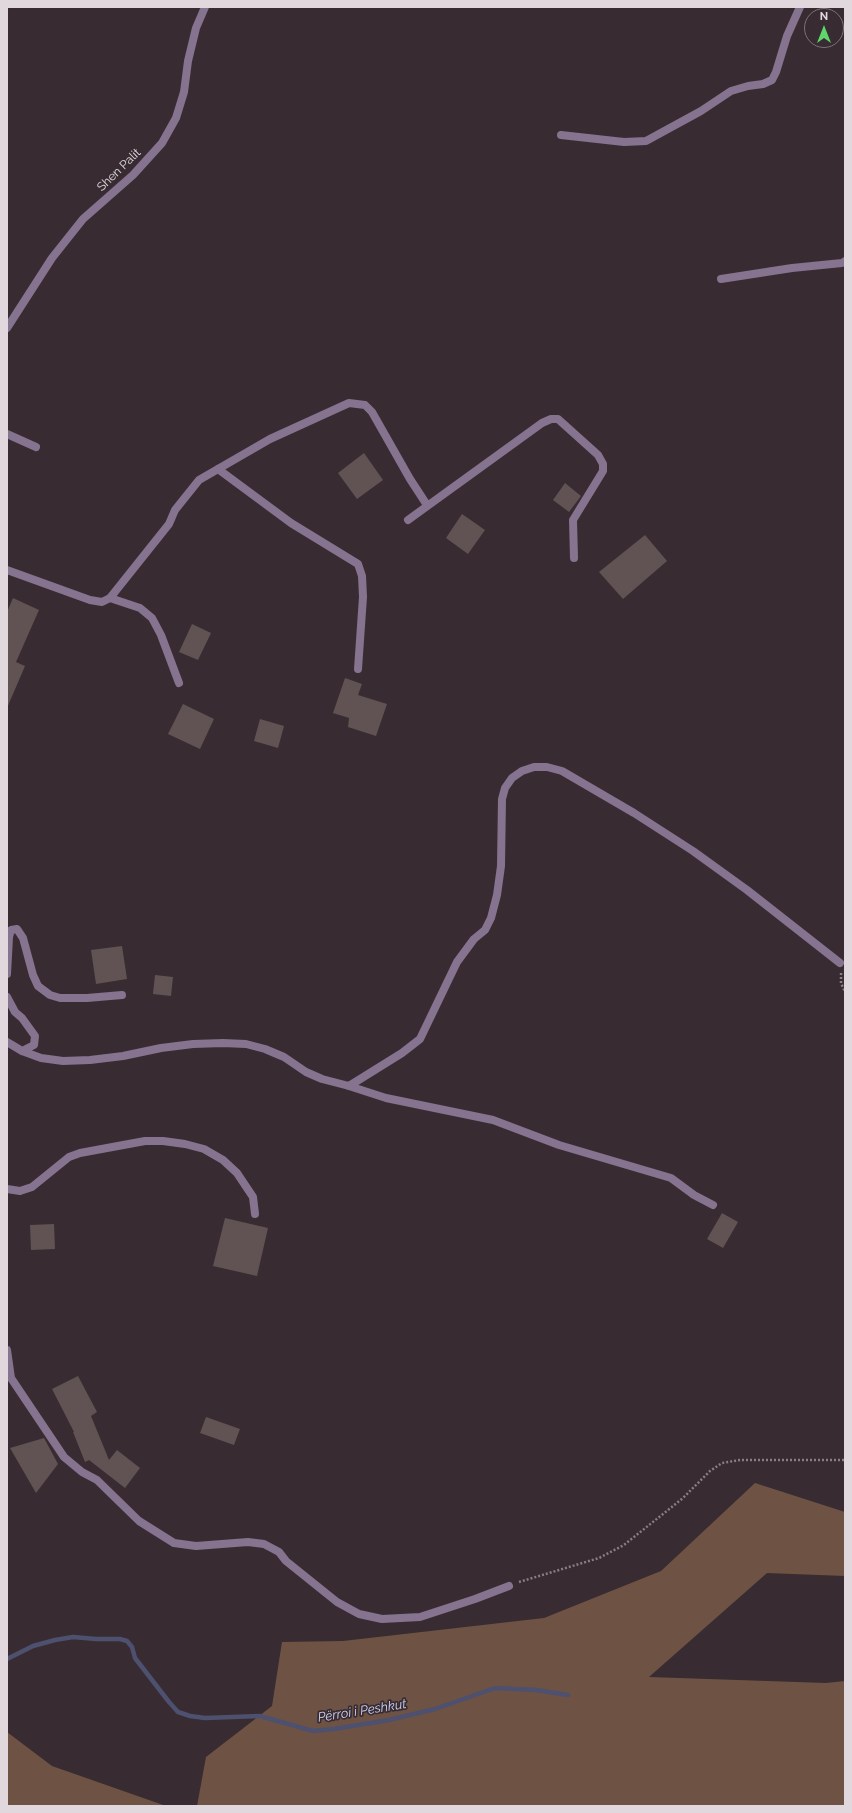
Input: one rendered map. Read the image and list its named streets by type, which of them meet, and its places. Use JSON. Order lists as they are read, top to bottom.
{
  "streets": {
    "street": ["Shen Palit"]
  },
  "water": ["Përroi i Peshkut"],
  "north": "top"
}
